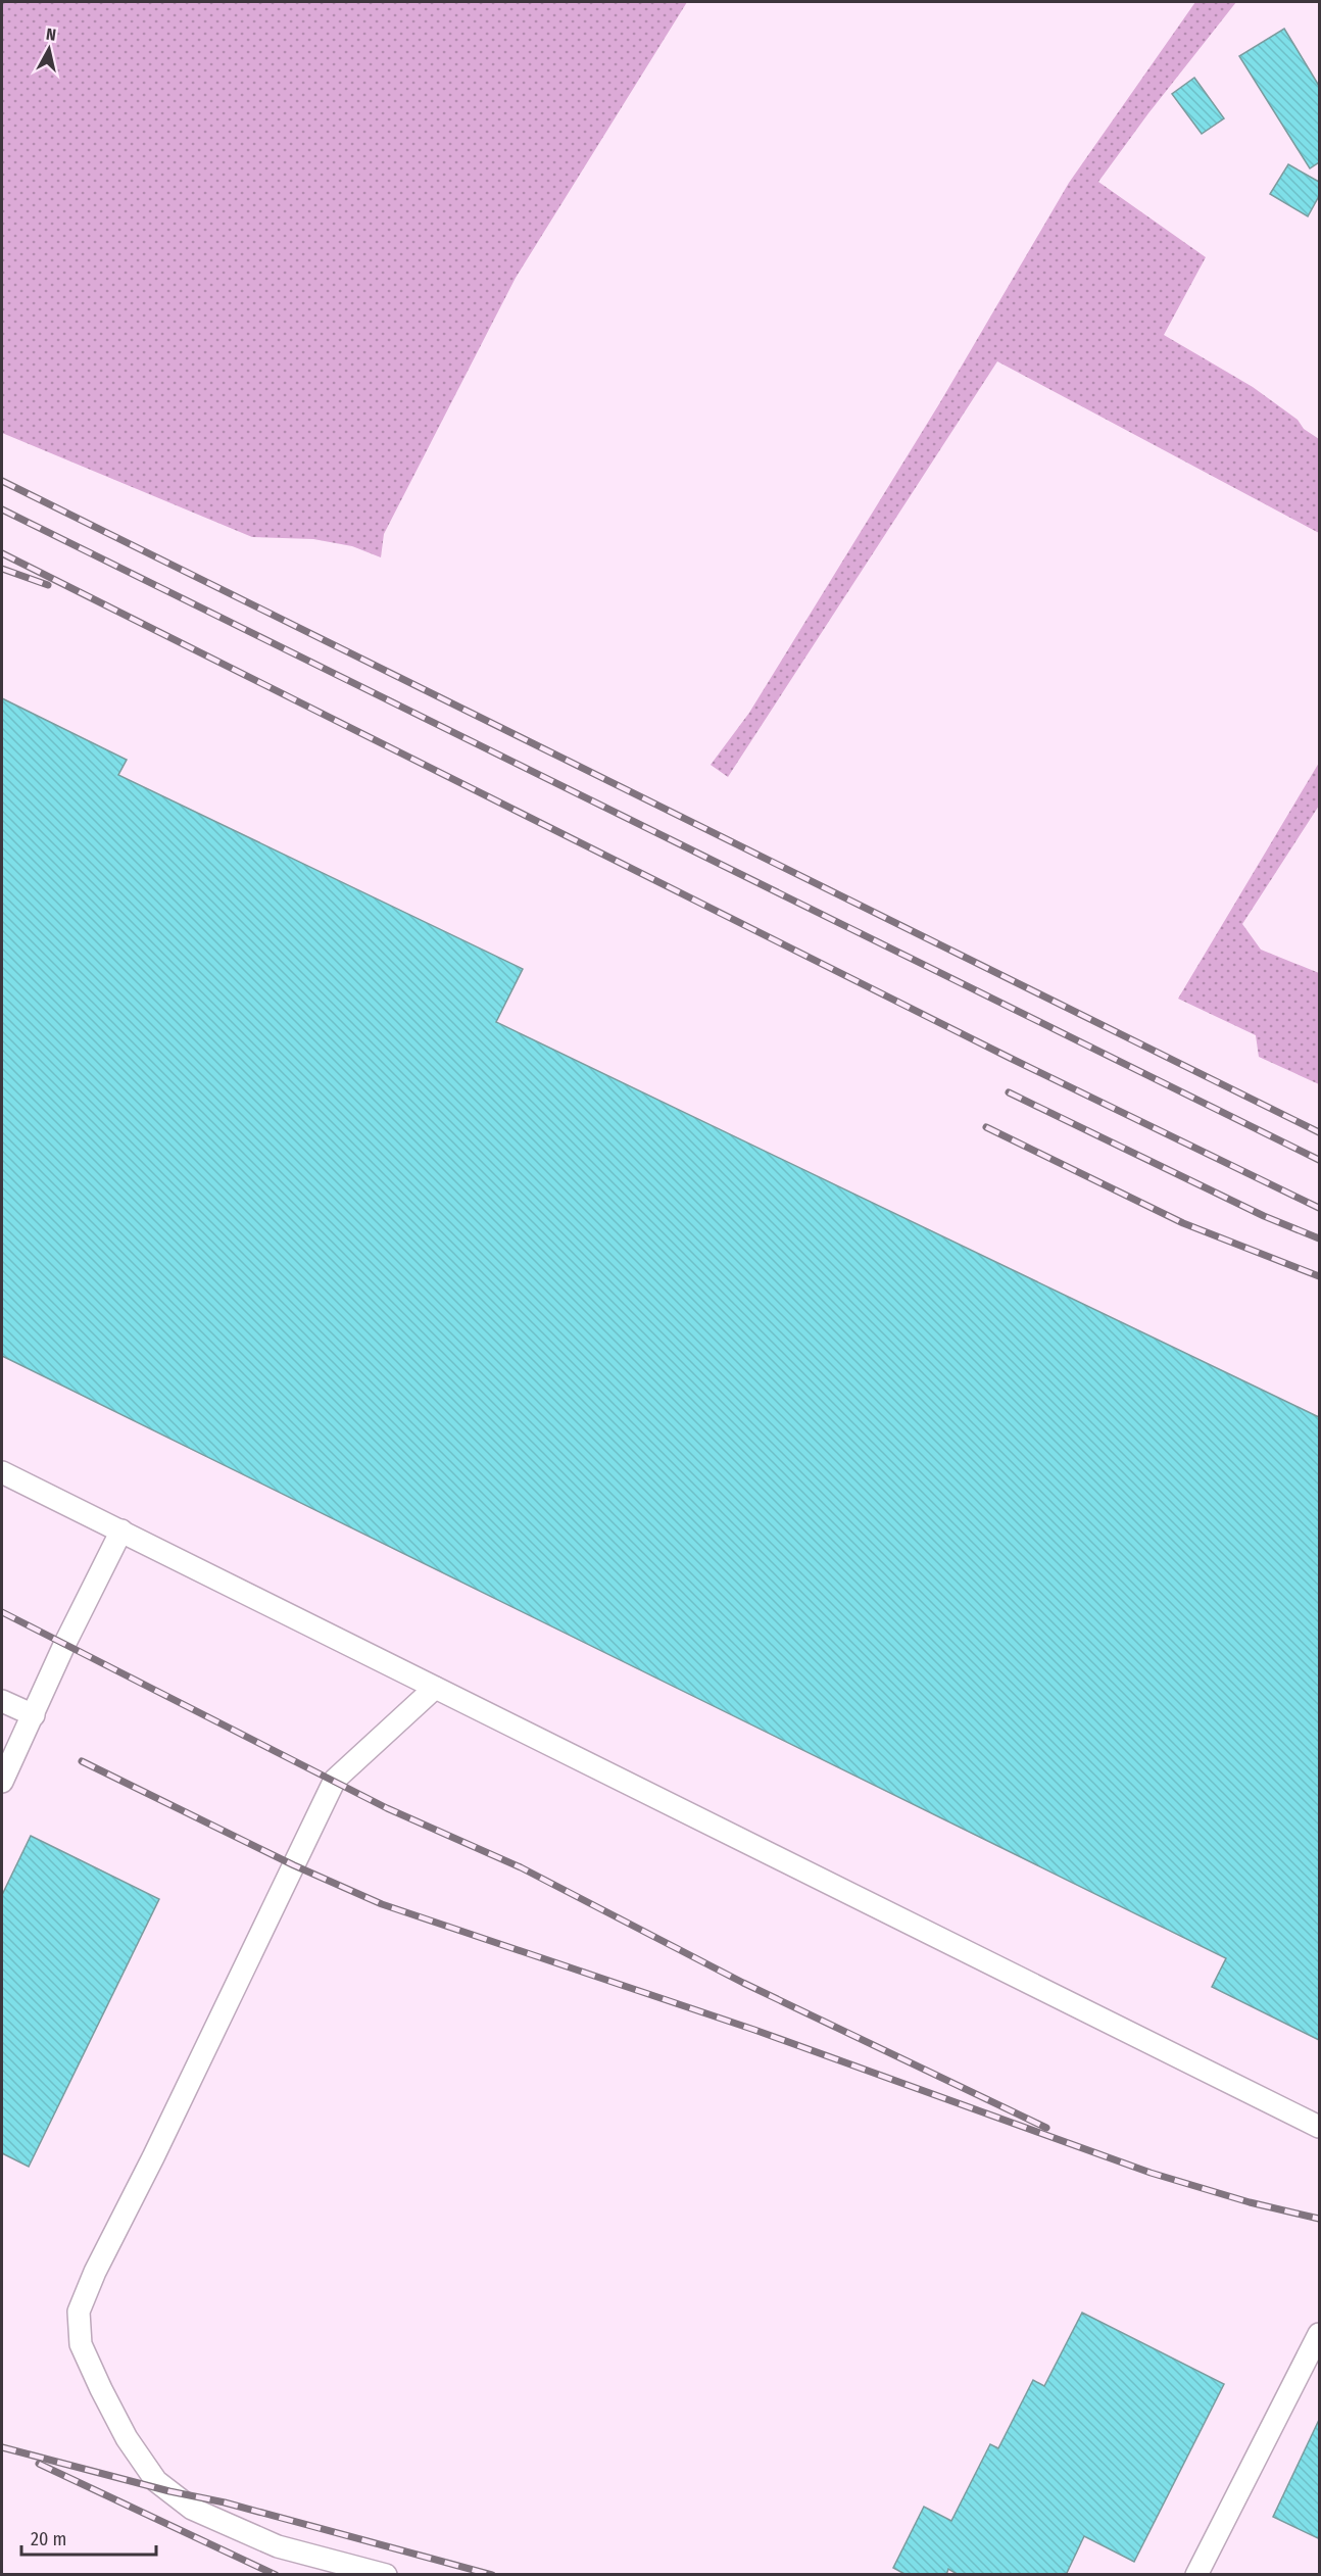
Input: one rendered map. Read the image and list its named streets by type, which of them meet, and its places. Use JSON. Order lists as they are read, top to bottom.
{
  "scale_bar": "20 m",
  "north": "top"
}
